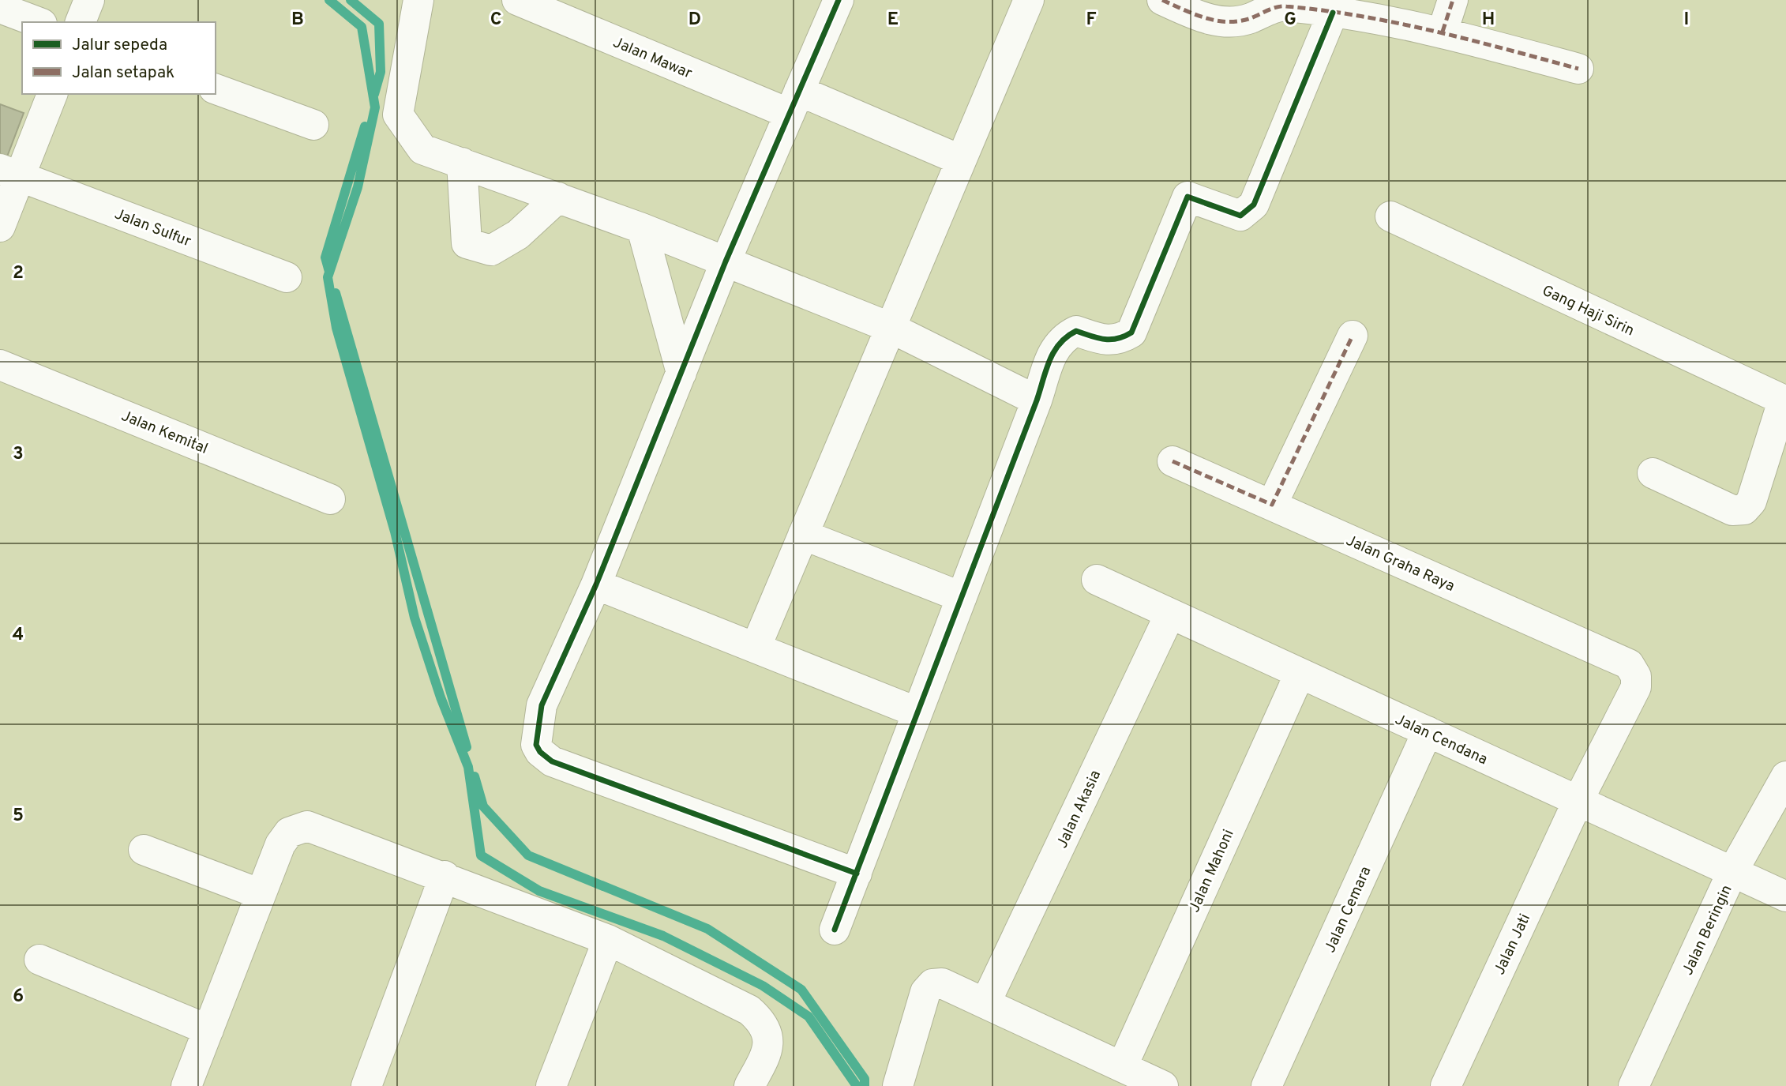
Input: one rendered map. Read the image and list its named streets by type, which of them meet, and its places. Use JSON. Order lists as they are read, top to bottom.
{
  "streets": {
    "street": [
      "Jalan Mawar",
      "Jalan Sulfur",
      "Gang Haji Sirin",
      "Jalan Kemital",
      "Jalan Graha Raya",
      "Jalan Cendana",
      "Jalan Akasia",
      "Jalan Mahoni",
      "Jalan Cemara",
      "Jalan Beringin",
      "Jalan Jati"
    ]
  },
  "crossings": [
    ["Jalan Graha Raya", "Jalan Jati"],
    ["Jalan Cendana", "Jalan Akasia"],
    ["Jalan Cendana", "Jalan Mahoni"],
    ["Jalan Cendana", "Jalan Cemara"],
    ["Jalan Cendana", "Jalan Beringin"],
    ["Jalan Cendana", "Jalan Jati"]
  ],
  "legend": ["Jalur sepeda", "Jalan setapak"],
  "grid": {
    "columns": [
      "B",
      "C",
      "D",
      "E",
      "F",
      "G",
      "H",
      "I"
    ],
    "rows": [
      "2",
      "3",
      "4",
      "5",
      "6"
    ]
  }
}
